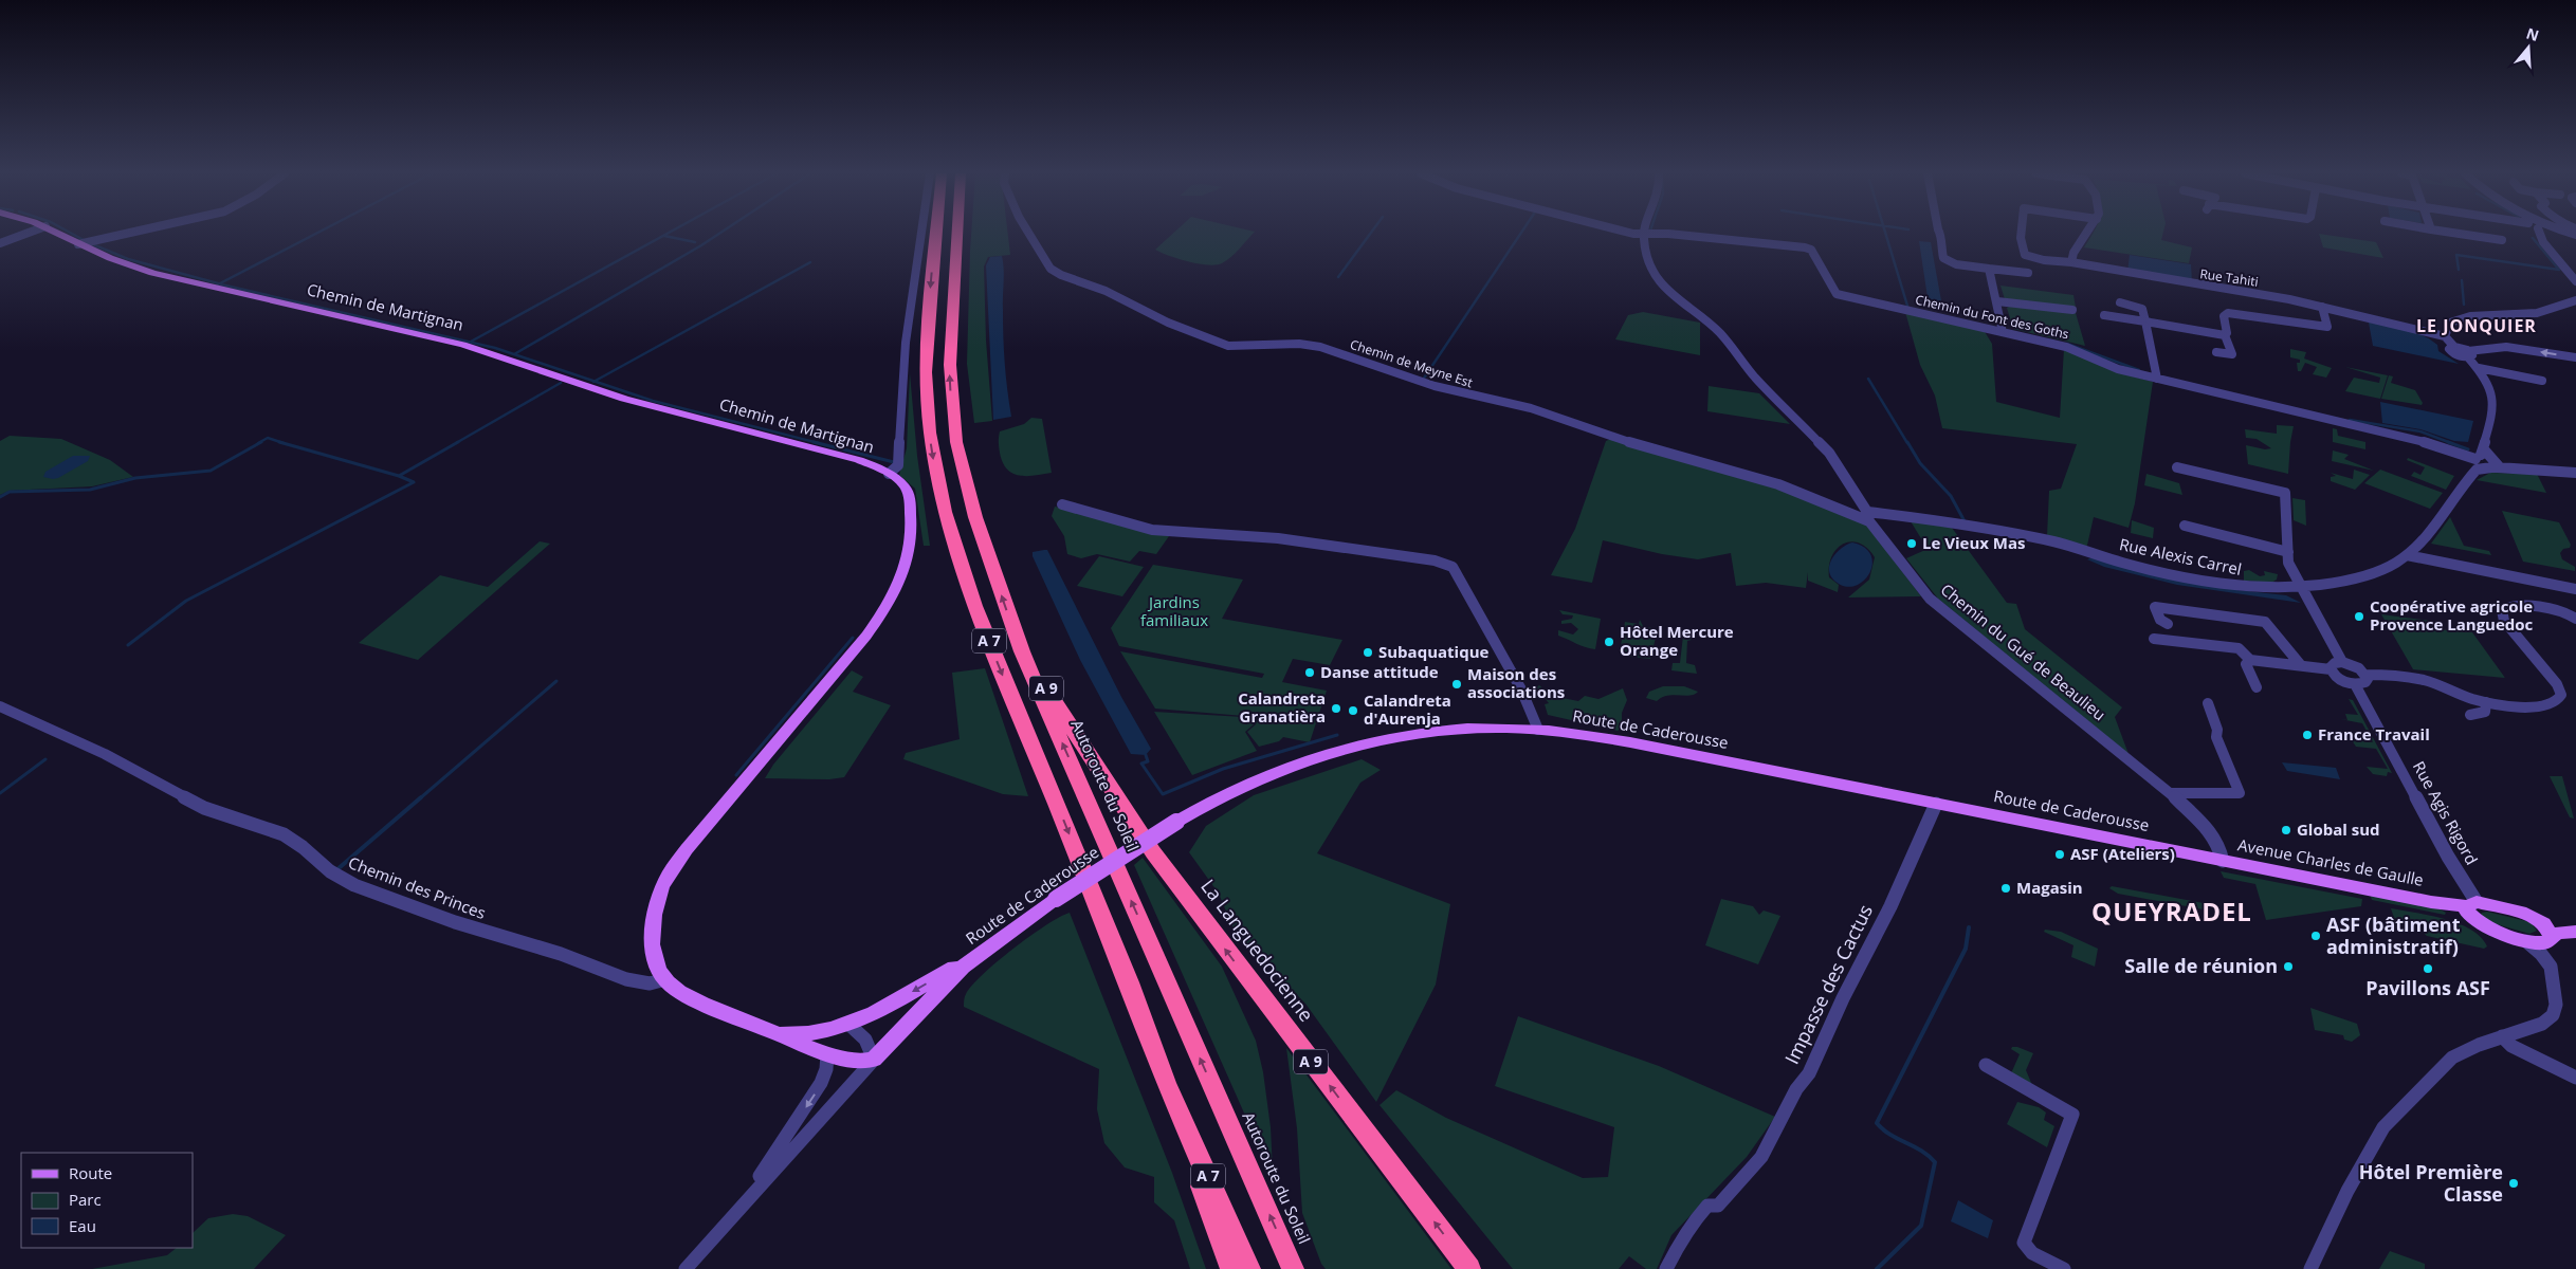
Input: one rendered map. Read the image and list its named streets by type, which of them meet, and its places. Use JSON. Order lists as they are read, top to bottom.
{
  "streets": {
    "highway": [
      "A 7",
      "A 9",
      "Autoroute du Soleil",
      "La Languedocienne"
    ],
    "main road": ["Chemin de Martignan", "Route de Caderousse", "Avenue Charles de Gaulle"],
    "street": [
      "Rue Tahiti",
      "Chemin du Font des Goths",
      "Chemin de Meyne Est",
      "Rue Alexis Carrel",
      "Chemin du Gué de Beaulieu",
      "Rue Agis Rigord",
      "Chemin des Princes",
      "Impasse des Cactus"
    ]
  },
  "crossings": [
    ["Rue Tahiti", "Rue Alexis Carrel"],
    ["Chemin de Martignan", "Route de Caderousse"],
    ["Chemin de Martignan", "Chemin des Princes"],
    ["Chemin du Font des Goths", "Rue Alexis Carrel"],
    ["Chemin du Font des Goths", "Chemin du Gué de Beaulieu"],
    ["Chemin de Meyne Est", "Rue Alexis Carrel"],
    ["Chemin de Meyne Est", "Chemin du Gué de Beaulieu"],
    ["Rue Alexis Carrel", "Chemin du Gué de Beaulieu"],
    ["Chemin du Gué de Beaulieu", "Route de Caderousse"],
    ["Chemin du Gué de Beaulieu", "Avenue Charles de Gaulle"],
    ["Route de Caderousse", "Avenue Charles de Gaulle"],
    ["Route de Caderousse", "Impasse des Cactus"],
    ["Autoroute du Soleil", "La Languedocienne"],
    ["Rue Agis Rigord", "Avenue Charles de Gaulle"]
  ],
  "districts": ["LE JONQUIER", "QUEYRADEL"],
  "parks": ["Jardins familiaux"],
  "places": [
    "Le Vieux Mas",
    "Coopérative agricole Provence Languedoc",
    "Hôtel Mercure Orange",
    "Subaquatique",
    "Danse attitude",
    "Maison des associations",
    "Calandreta Granatièra",
    "Calandreta d'Aurenja",
    "France Travail",
    "Global sud",
    "ASF (Ateliers)",
    "Magasin",
    "ASF (bâtiment administratif)",
    "Salle de réunion",
    "Pavillons ASF",
    "Hôtel Première Classe"
  ],
  "legend": ["Route", "Parc", "Eau"],
  "north": "top"
}
